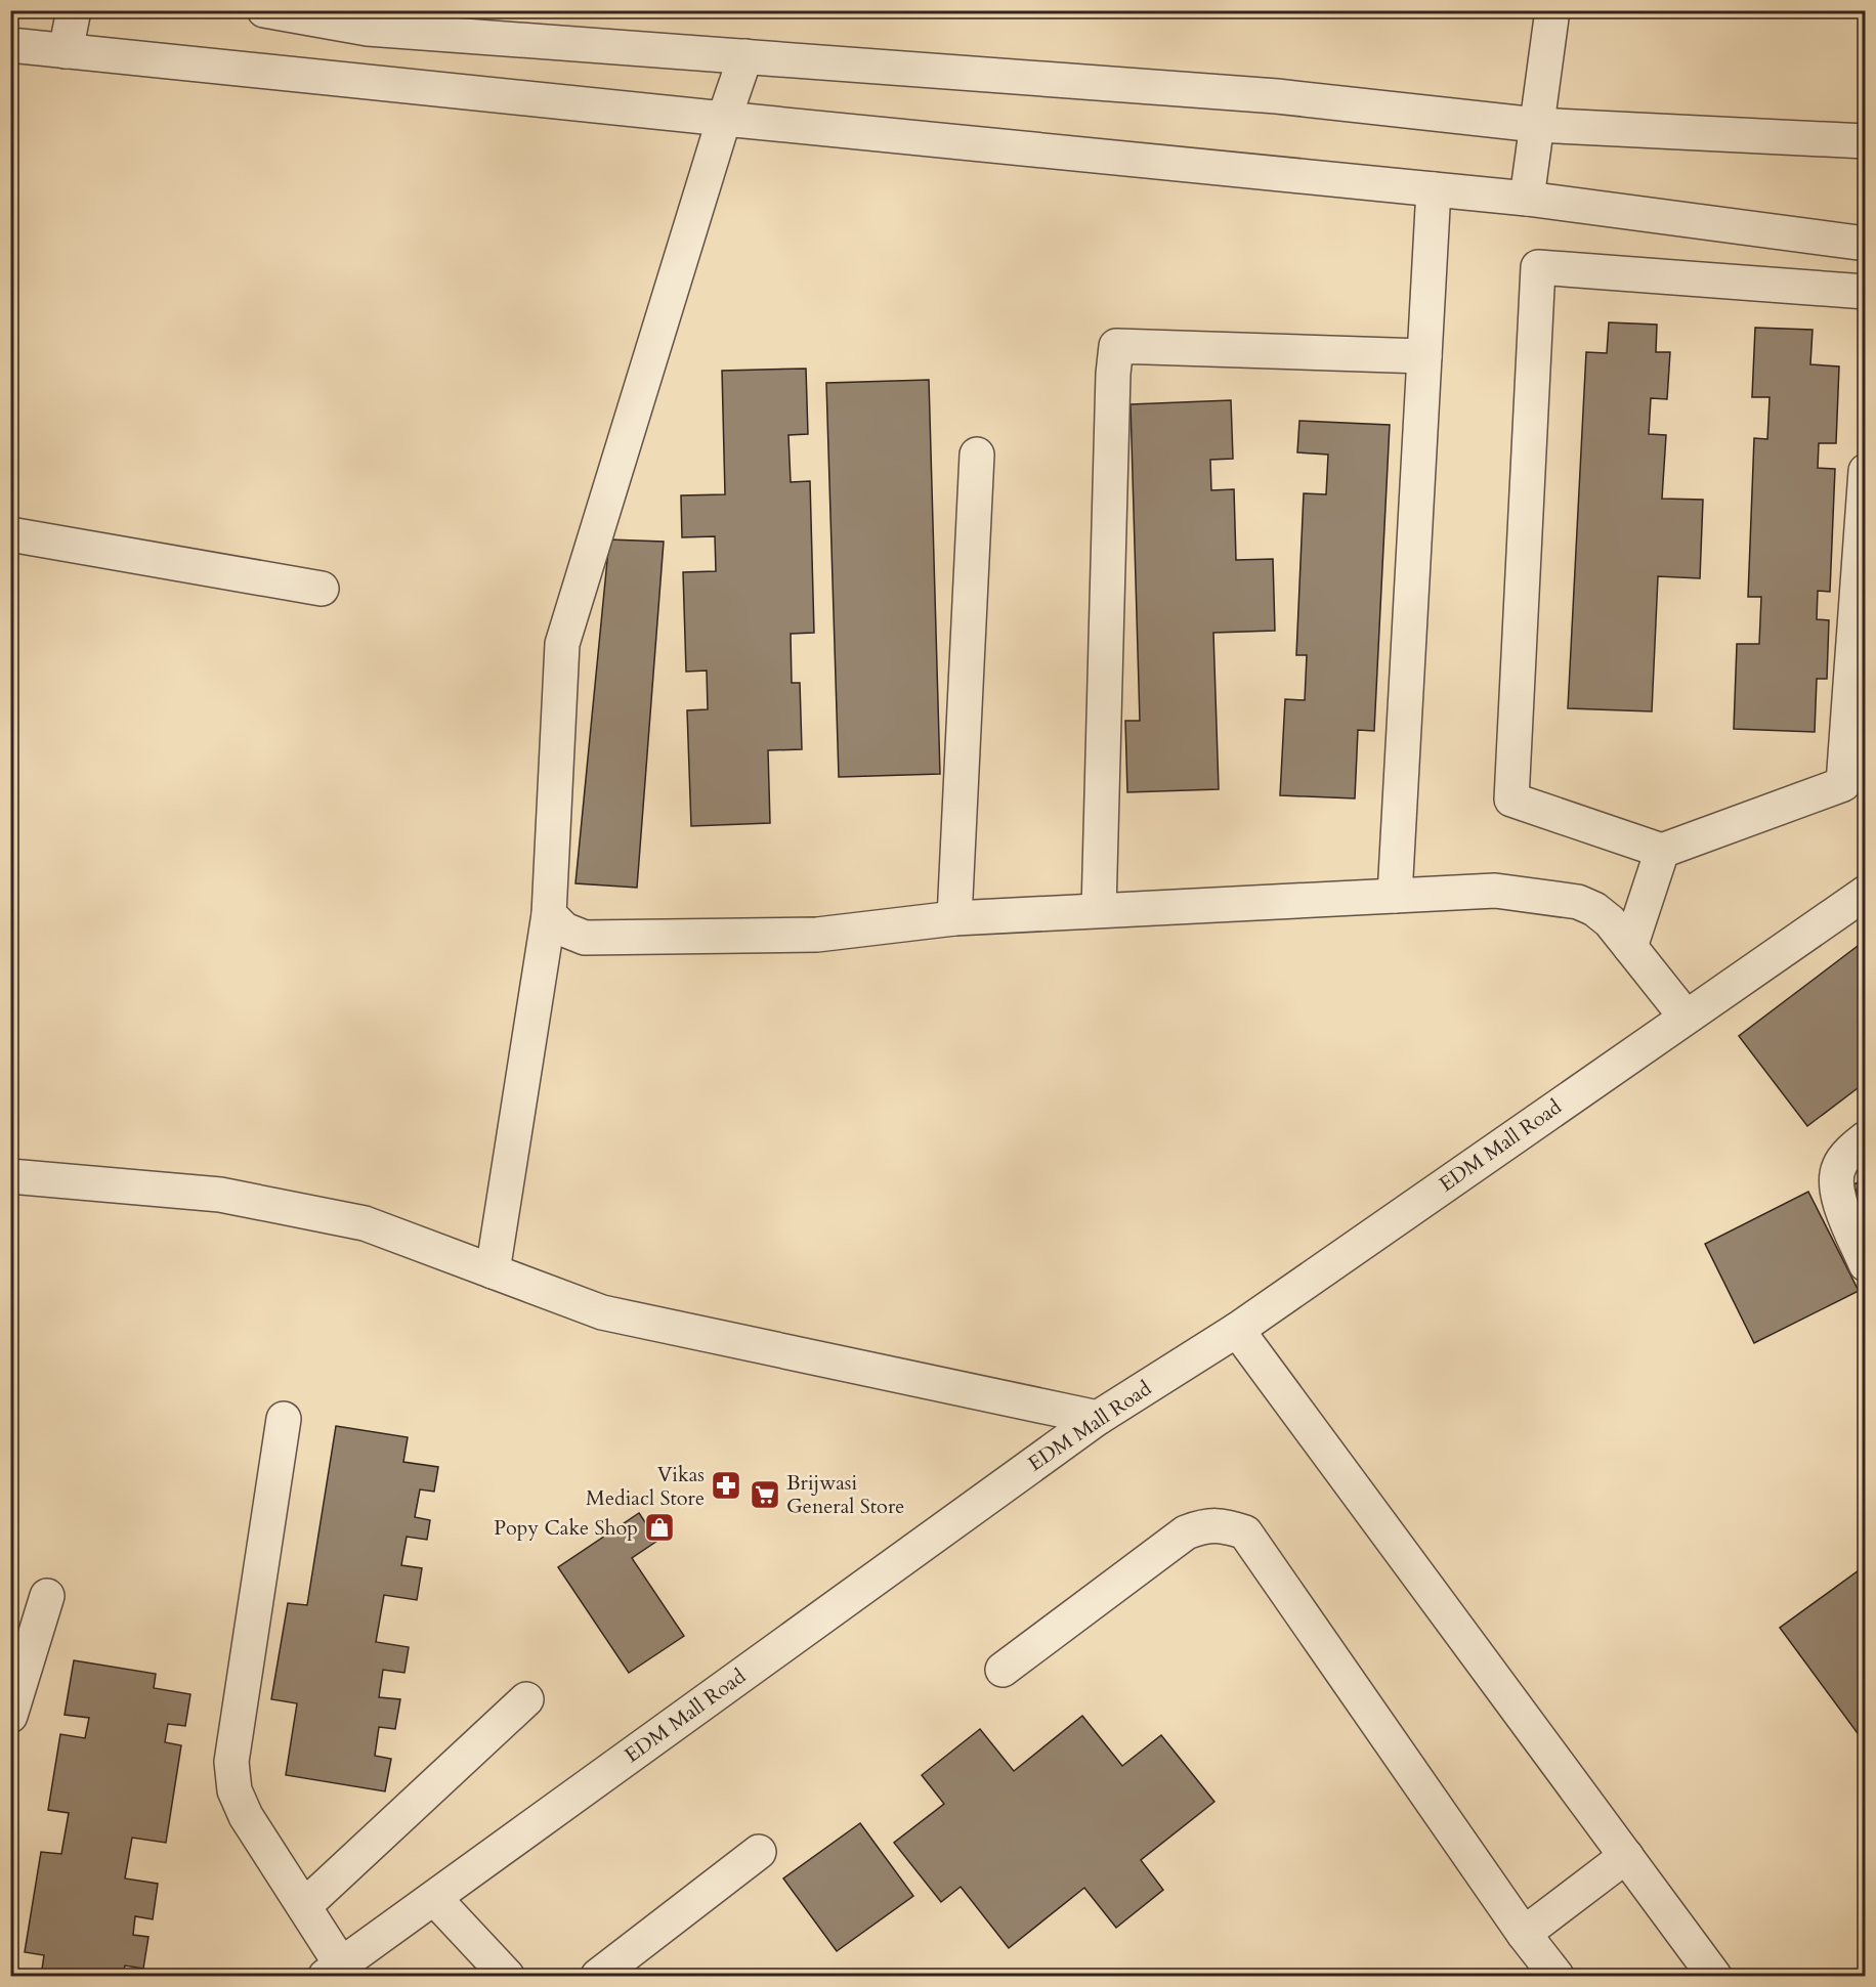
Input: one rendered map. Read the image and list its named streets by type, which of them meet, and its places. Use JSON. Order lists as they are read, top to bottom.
{
  "streets": {
    "street": ["EDM Mall Road"]
  },
  "places": {
    "pharmacy": ["Vikas Mediacl Store"],
    "supermarket": ["Brijwasi General Store"],
    "shop": ["Popy Cake Shop"]
  }
}
